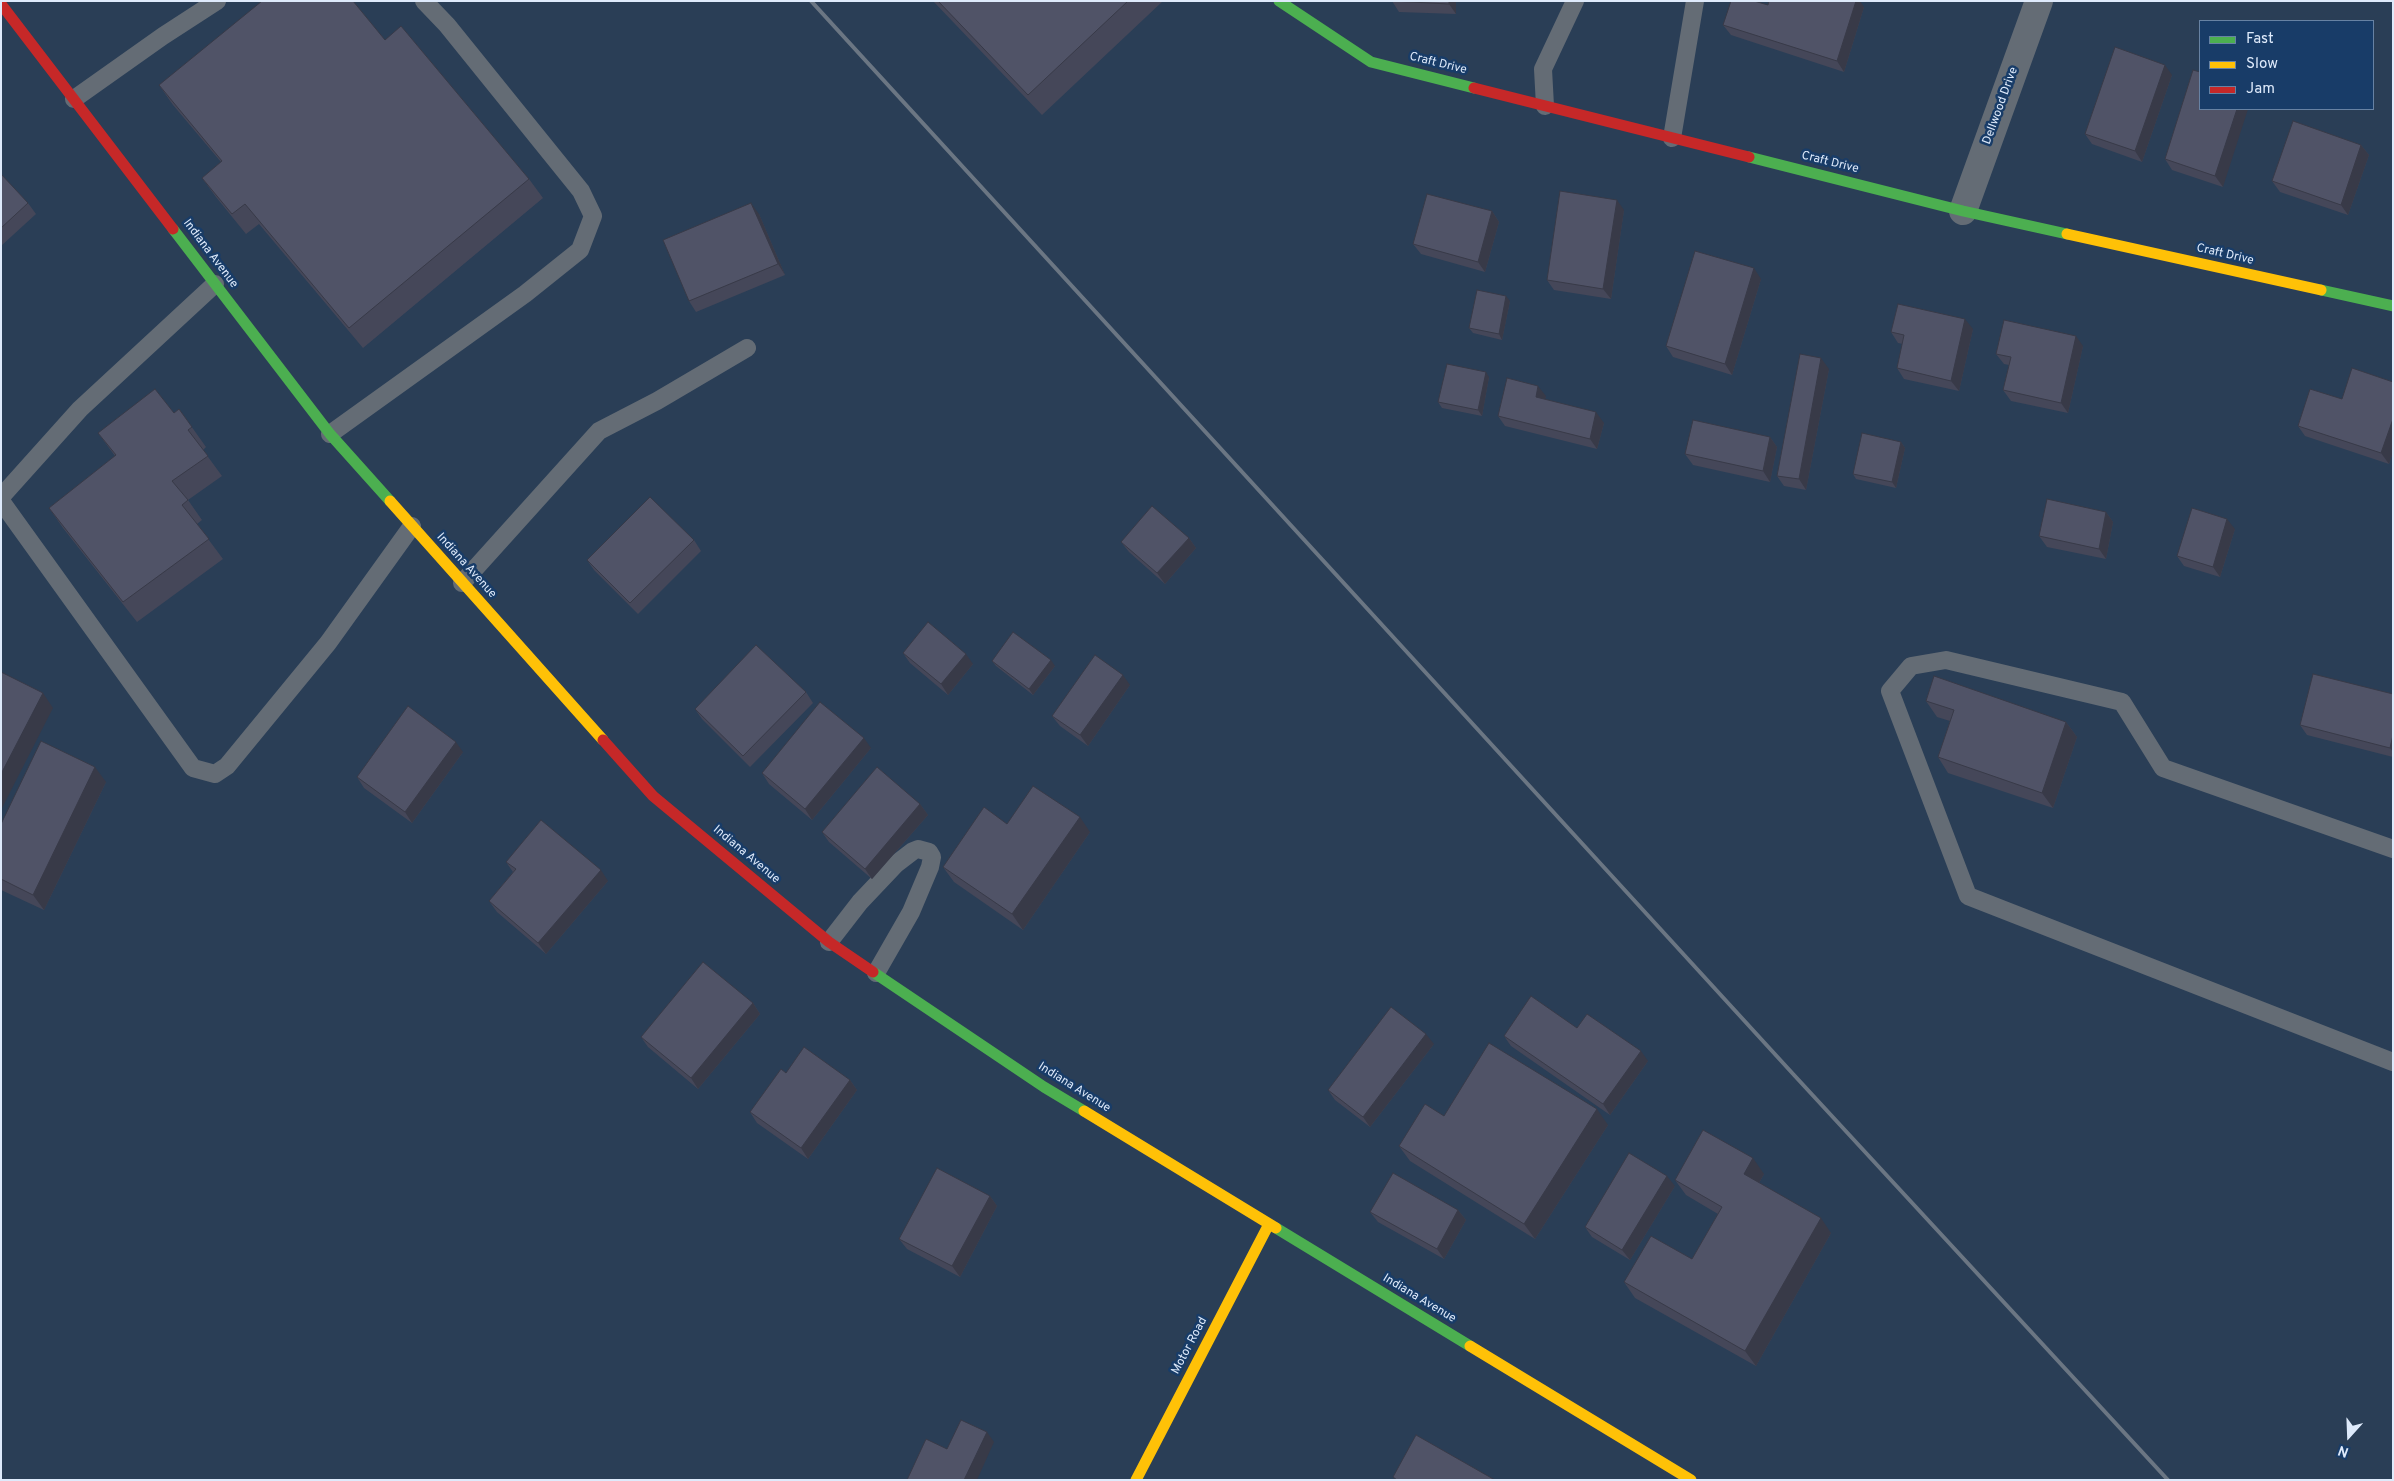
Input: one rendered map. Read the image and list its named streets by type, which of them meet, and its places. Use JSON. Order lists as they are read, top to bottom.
{
  "streets": {
    "main road": ["Craft Drive", "Indiana Avenue", "Motor Road"],
    "street": ["Dellwood Drive"]
  },
  "crossings": [
    ["Craft Drive", "Dellwood Drive"],
    ["Indiana Avenue", "Motor Road"]
  ],
  "legend": ["Fast", "Slow", "Jam"],
  "north": "bottom"
}
